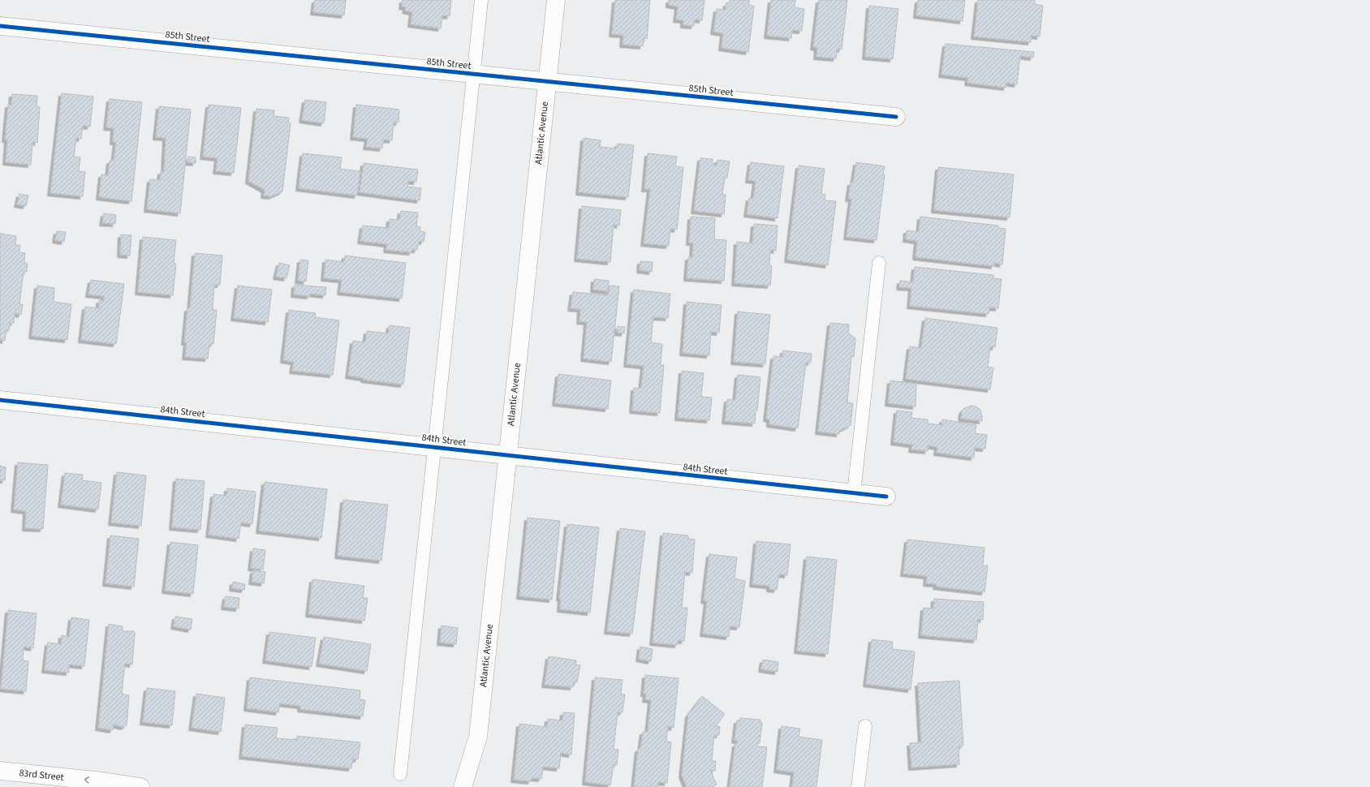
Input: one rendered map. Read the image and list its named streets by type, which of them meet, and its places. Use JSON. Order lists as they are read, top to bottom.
{
  "streets": {
    "main road": [
      "85th Street",
      "Atlantic Avenue",
      "84th Street",
      "83rd Street"
    ]
  },
  "crossings": [
    ["85th Street", "Atlantic Avenue"],
    ["Atlantic Avenue", "84th Street"]
  ],
  "one_way": ["83rd Street"]
}
